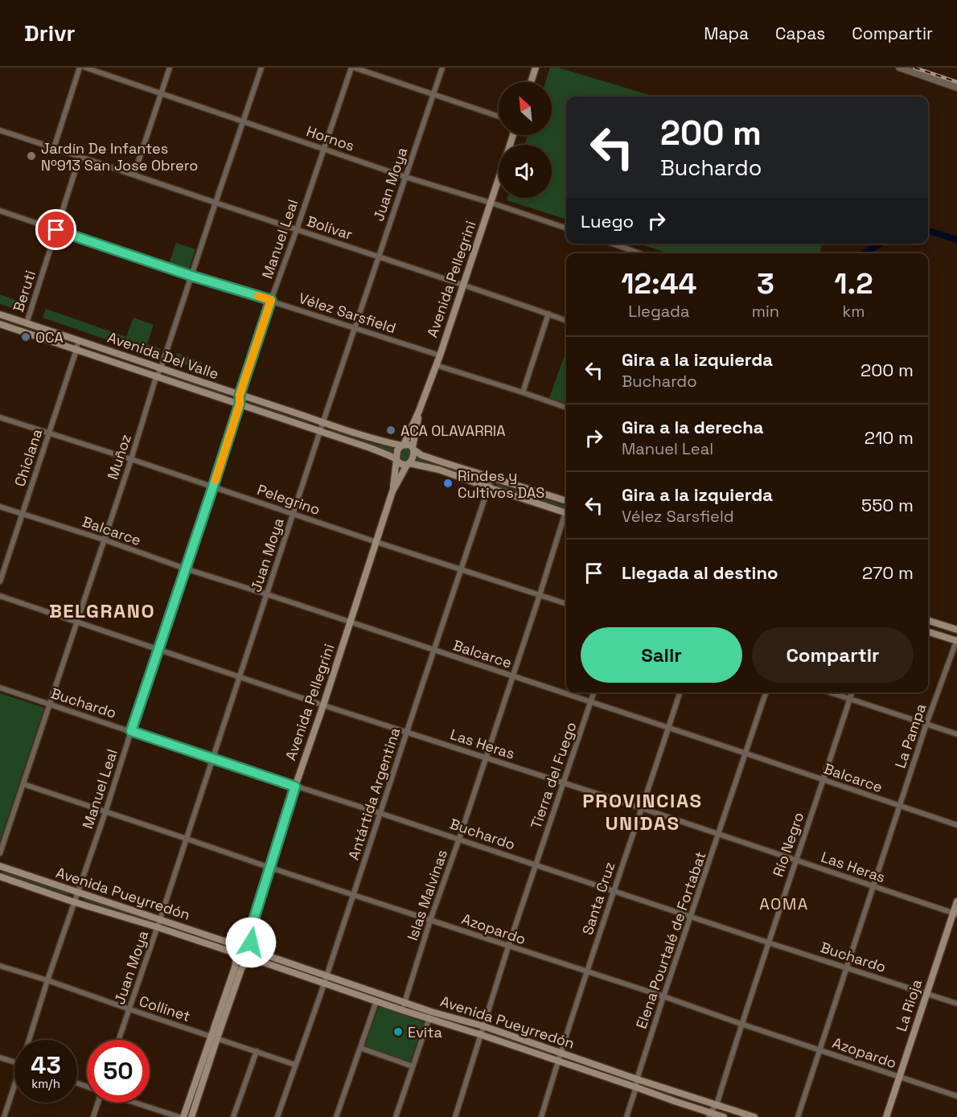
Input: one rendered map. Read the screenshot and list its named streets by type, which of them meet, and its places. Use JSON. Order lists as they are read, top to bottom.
{
  "streets": {
    "main road": [
      "Avenida Pellegrini",
      "Avenida Del Valle",
      "Avenida Pueyrredón",
      "La Rioja"
    ],
    "street": [
      "Hornos",
      "Juan Moya",
      "Bolívar",
      "Manuel Leal",
      "Beruti",
      "Vélez Sarsfield",
      "Muñoz",
      "Chiclana",
      "Pelegrino",
      "Balcarce",
      "Buchardo",
      "La Pampa",
      "Las Heras",
      "Tierra del Fuego",
      "Antártida Argentina",
      "Río Negro",
      "Islas Malvinas",
      "Santa Cruz",
      "Azopardo",
      "Elena Pourtalé de Fortabat",
      "Collinet"
    ]
  },
  "crossings": [
    ["Hornos", "Juan Moya"],
    ["Hornos", "Manuel Leal"],
    ["Hornos", "Avenida Pellegrini"],
    ["Hornos", "Muñoz"],
    ["Juan Moya", "Bolívar"],
    ["Juan Moya", "Vélez Sarsfield"],
    ["Juan Moya", "Avenida Del Valle"],
    ["Juan Moya", "Pelegrino"],
    ["Juan Moya", "Balcarce"],
    ["Juan Moya", "Buchardo"],
    ["Juan Moya", "Las Heras"],
    ["Juan Moya", "Avenida Pueyrredón"],
    ["Juan Moya", "Azopardo"],
    ["Juan Moya", "Collinet"],
    ["Bolívar", "Manuel Leal"],
    ["Bolívar", "Avenida Pellegrini"],
    ["Bolívar", "Beruti"],
    ["Bolívar", "Muñoz"],
    ["Manuel Leal", "Vélez Sarsfield"],
    ["Manuel Leal", "Avenida Del Valle"],
    ["Manuel Leal", "Pelegrino"],
    ["Manuel Leal", "Balcarce"],
    ["Manuel Leal", "Buchardo"],
    ["Manuel Leal", "Las Heras"],
    ["Manuel Leal", "Avenida Pueyrredón"],
    ["Manuel Leal", "Azopardo"],
    ["Manuel Leal", "Collinet"],
    ["Avenida Pellegrini", "Vélez Sarsfield"],
    ["Avenida Pellegrini", "Avenida Del Valle"],
    ["Avenida Pellegrini", "Pelegrino"],
    ["Avenida Pellegrini", "Balcarce"],
    ["Avenida Pellegrini", "Buchardo"],
    ["Avenida Pellegrini", "Las Heras"],
    ["Avenida Pellegrini", "Avenida Pueyrredón"],
    ["Avenida Pellegrini", "Azopardo"],
    ["Avenida Pellegrini", "Collinet"],
    ["Beruti", "Vélez Sarsfield"],
    ["Beruti", "Avenida Del Valle"],
    ["Vélez Sarsfield", "Muñoz"],
    ["Avenida Del Valle", "Muñoz"],
    ["Avenida Del Valle", "Chiclana"],
    ["Muñoz", "Pelegrino"],
    ["Muñoz", "Balcarce"],
    ["Muñoz", "Buchardo"],
    ["Muñoz", "Las Heras"],
    ["Muñoz", "Azopardo"],
    ["Chiclana", "Pelegrino"],
    ["Chiclana", "Balcarce"],
    ["Pelegrino", "Antártida Argentina"],
    ["Pelegrino", "Islas Malvinas"],
    ["Balcarce", "La Pampa"],
    ["Balcarce", "Tierra del Fuego"],
    ["Balcarce", "Antártida Argentina"],
    ["Balcarce", "Río Negro"],
    ["Balcarce", "Islas Malvinas"],
    ["Balcarce", "Santa Cruz"],
    ["Balcarce", "Elena Pourtalé de Fortabat"],
    ["Buchardo", "La Pampa"],
    ["Buchardo", "Tierra del Fuego"],
    ["Buchardo", "Antártida Argentina"],
    ["Buchardo", "Río Negro"],
    ["Buchardo", "Islas Malvinas"],
    ["Buchardo", "Santa Cruz"],
    ["Buchardo", "Elena Pourtalé de Fortabat"],
    ["Buchardo", "La Rioja"],
    ["La Pampa", "Las Heras"],
    ["La Pampa", "Azopardo"],
    ["Las Heras", "Tierra del Fuego"],
    ["Las Heras", "Antártida Argentina"],
    ["Las Heras", "Río Negro"],
    ["Las Heras", "Islas Malvinas"],
    ["Las Heras", "Santa Cruz"],
    ["Las Heras", "Elena Pourtalé de Fortabat"],
    ["Las Heras", "La Rioja"],
    ["Tierra del Fuego", "Avenida Pueyrredón"],
    ["Tierra del Fuego", "Azopardo"],
    ["Antártida Argentina", "Avenida Pueyrredón"],
    ["Antártida Argentina", "Azopardo"],
    ["Antártida Argentina", "Collinet"],
    ["Río Negro", "Avenida Pueyrredón"],
    ["Río Negro", "Azopardo"],
    ["Avenida Pueyrredón", "Islas Malvinas"],
    ["Avenida Pueyrredón", "Santa Cruz"],
    ["Avenida Pueyrredón", "Elena Pourtalé de Fortabat"],
    ["Islas Malvinas", "Azopardo"],
    ["Santa Cruz", "Azopardo"],
    ["Azopardo", "Elena Pourtalé de Fortabat"],
    ["Azopardo", "La Rioja"]
  ],
  "districts": ["BELGRANO", "PROVINCIAS UNIDAS", "AOMA"],
  "places": [
    "Jardín De Infantes Nº913 San Jose Obrero",
    "OCA",
    "ACA OLAVARRIA",
    "Rindes y Cultivos DAS",
    "Evita"
  ],
  "north": "top left",
  "page": {
    "header": "Drivr",
    "nav": ["Mapa", "Capas", "Compartir"],
    "turn": ["200 m", "Buchardo"],
    "then": "Luego",
    "eta": [
      "12:44",
      "Llegada",
      "3",
      "min",
      "1.2",
      "km"
    ],
    "list": [
      {
        "name": "Gira a la izquierda",
        "note": "Buchardo",
        "value": "200 m"
      },
      {
        "name": "Gira a la derecha",
        "note": "Manuel Leal",
        "value": "210 m"
      },
      {
        "name": "Gira a la izquierda",
        "note": "Vélez Sarsfield",
        "value": "550 m"
      },
      {
        "name": "Llegada al destino",
        "value": "270 m"
      }
    ],
    "buttons": ["Salir", "Compartir"],
    "speed": "43 km/h",
    "limit": "50"
  }
}
